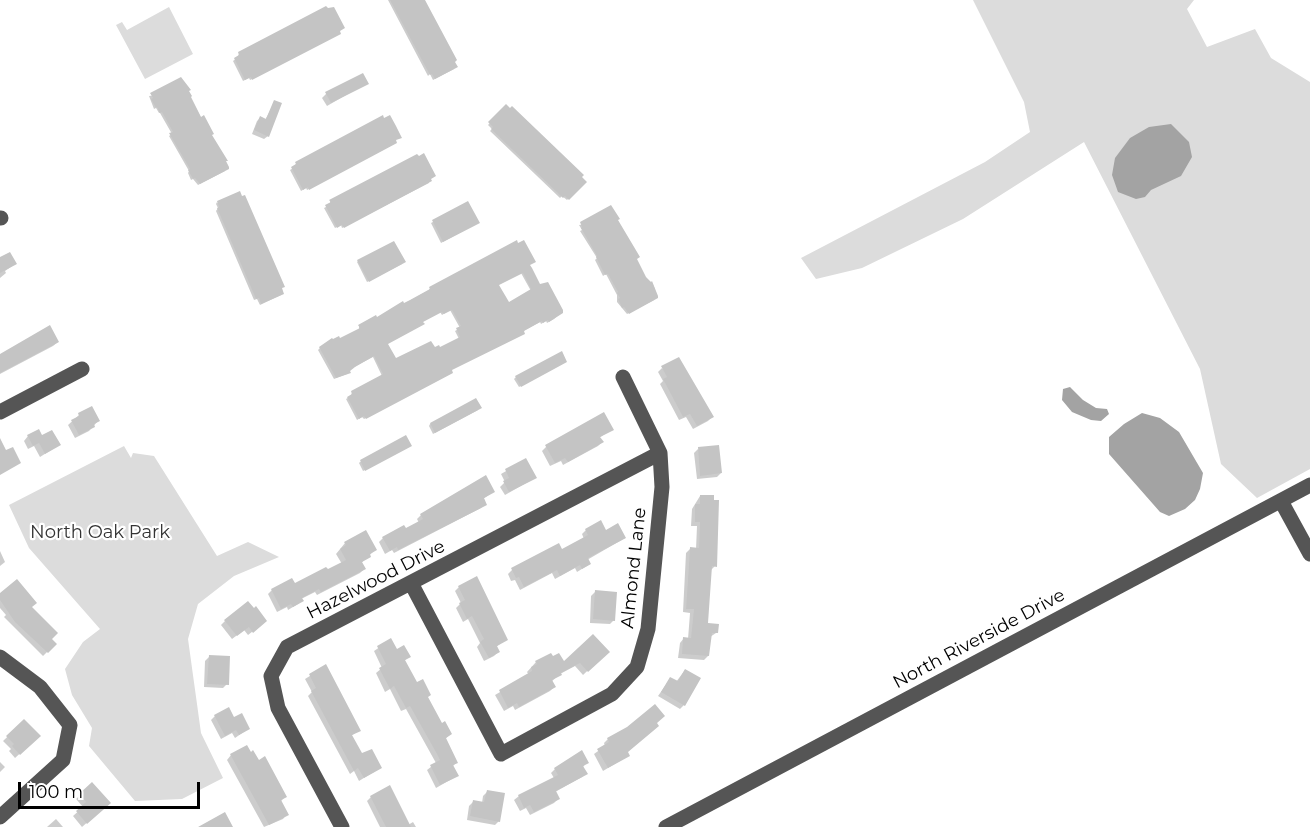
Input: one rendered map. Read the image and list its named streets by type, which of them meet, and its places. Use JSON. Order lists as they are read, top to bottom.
{
  "streets": {
    "street": ["Almond Lane", "Hazelwood Drive", "North Riverside Drive"]
  },
  "crossings": [
    ["Almond Lane", "Hazelwood Drive"]
  ],
  "parks": ["North Oak Park"],
  "scale_bar": "100 m"
}
